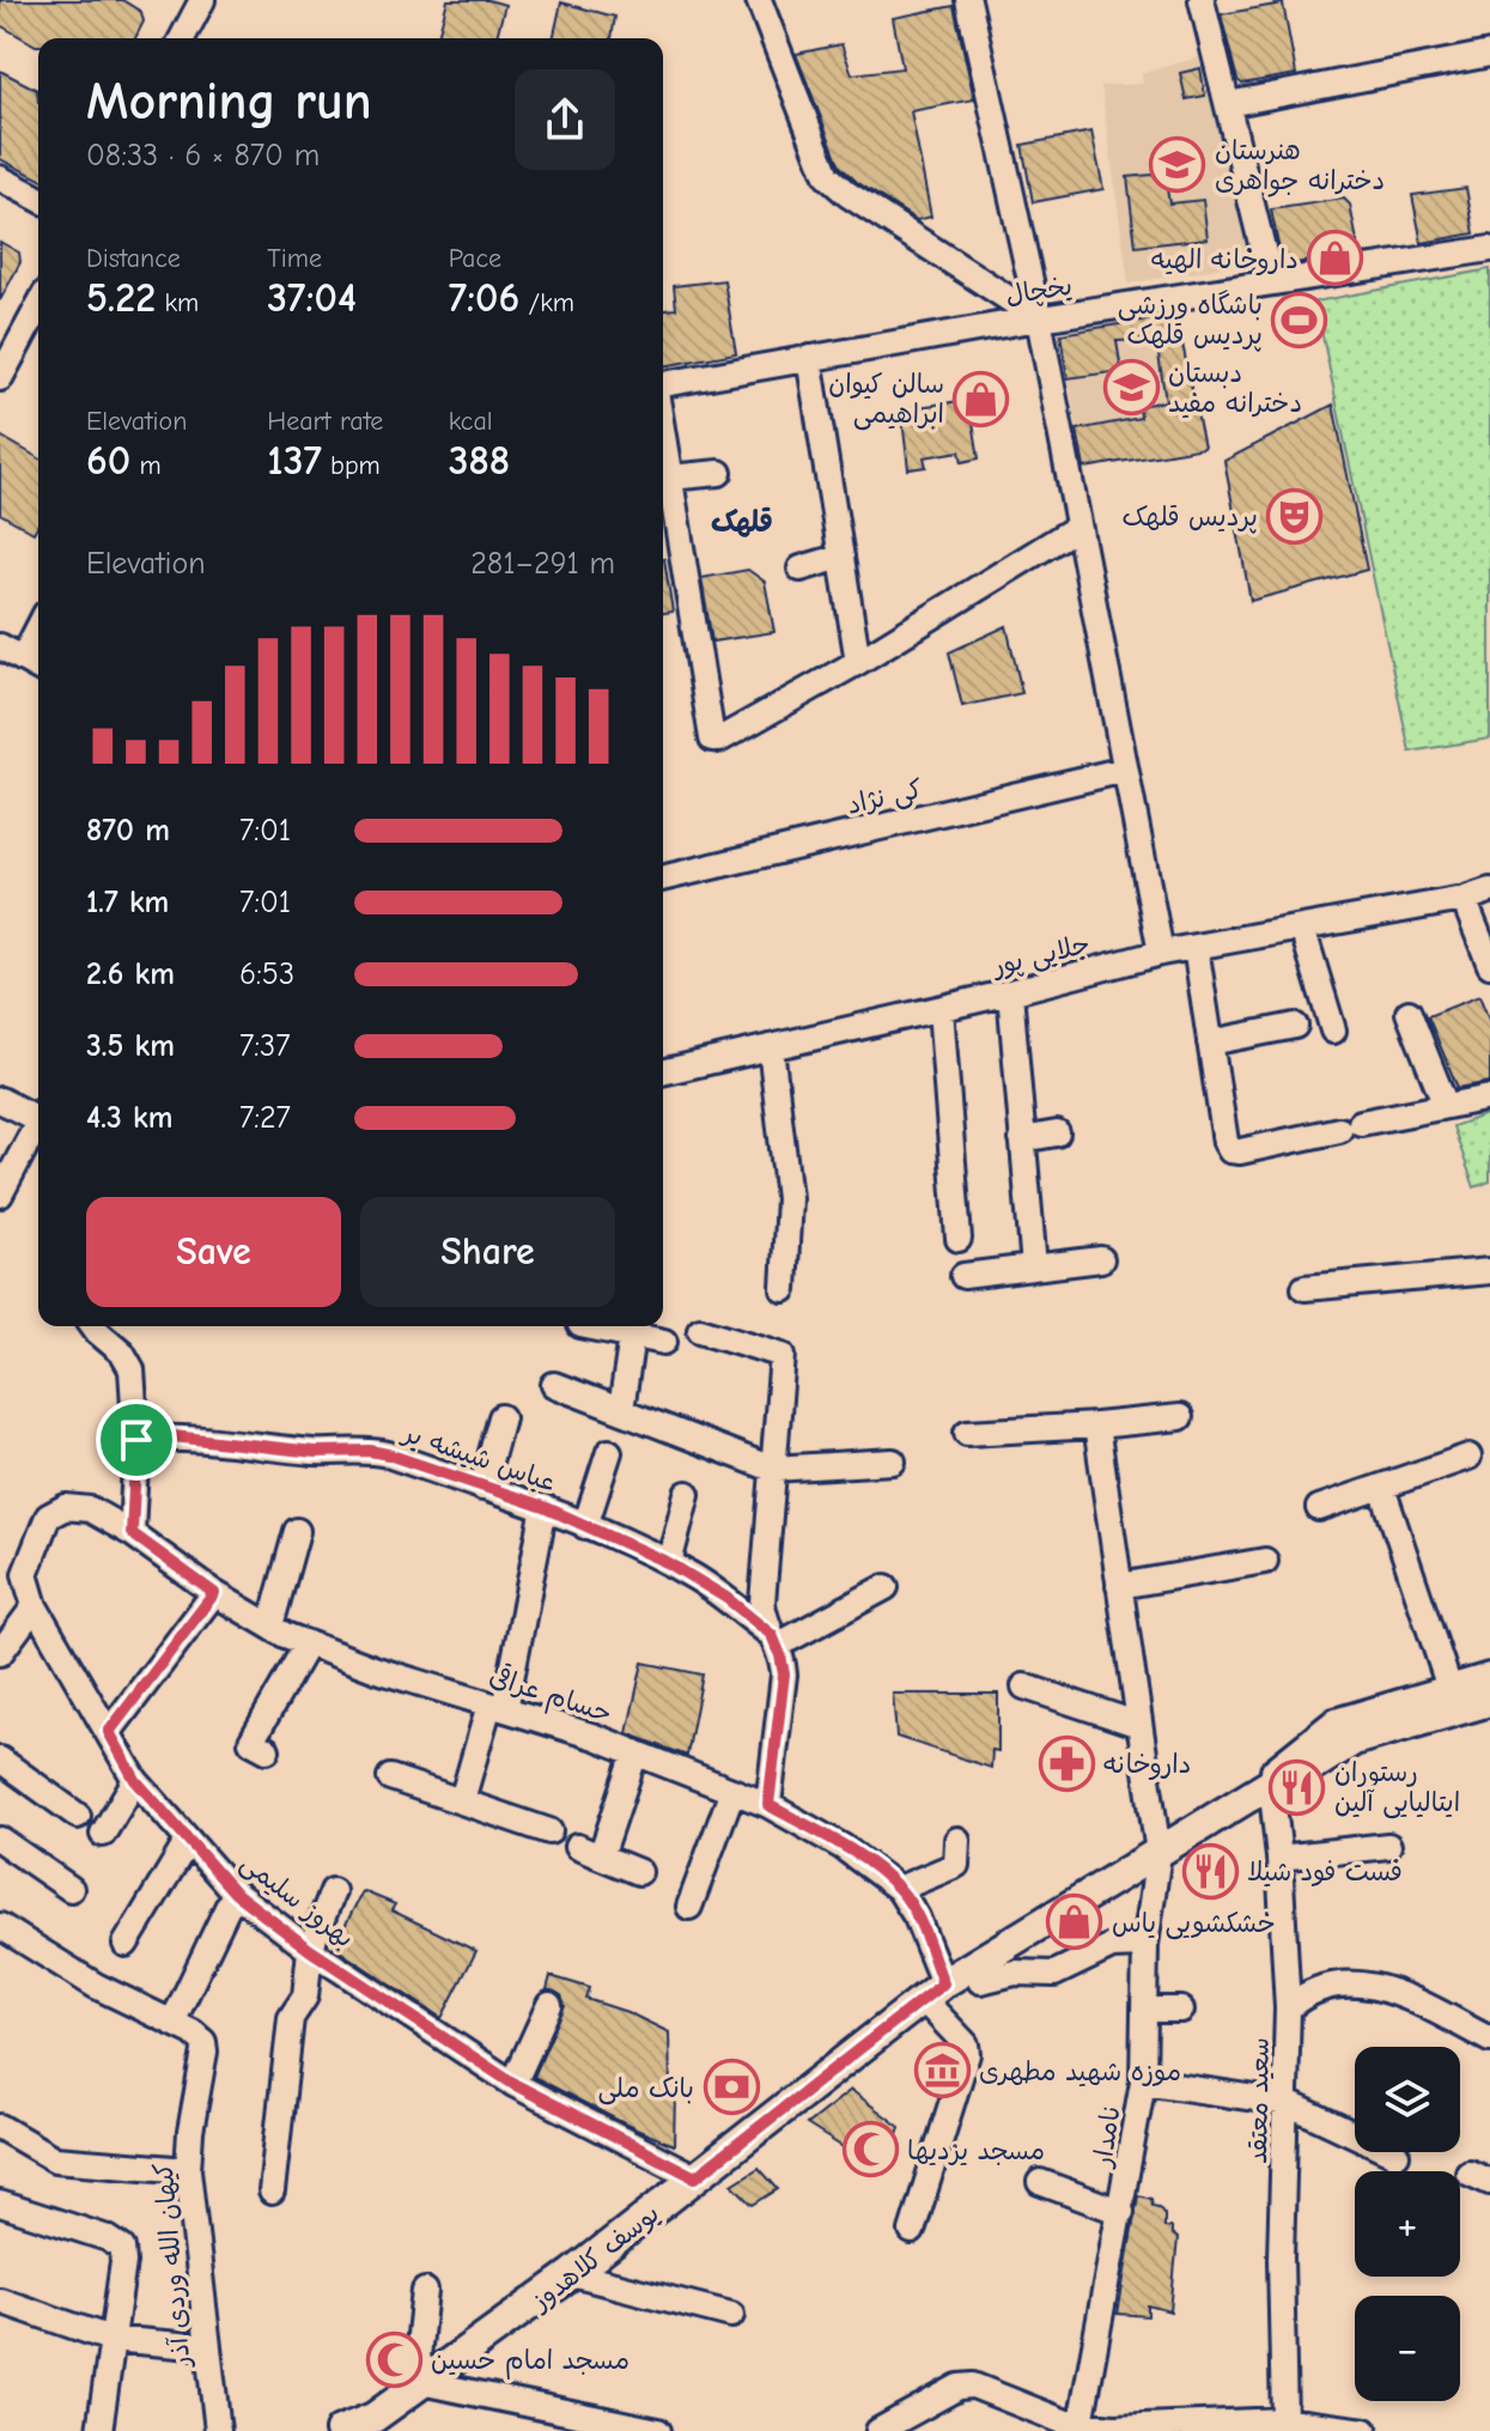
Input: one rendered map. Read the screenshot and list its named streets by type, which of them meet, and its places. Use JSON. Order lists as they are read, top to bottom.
{
  "streets": {
    "main road": ["یوسف کلاهدوز"],
    "street": [
      "یخچال",
      "کی نژاد",
      "جلایی پور",
      "عباس شیشه بر",
      "حسام عراقی",
      "بهروز سلیمی",
      "سعید معتقد",
      "نامدار",
      "کیهان الله وردی آذر"
    ]
  },
  "crossings": [
    ["حسام عراقی", "بهروز سلیمی"],
    ["حسام عراقی", "یوسف کلاهدوز"],
    ["بهروز سلیمی", "یوسف کلاهدوز"],
    ["سعید معتقد", "یوسف کلاهدوز"],
    ["نامدار", "یوسف کلاهدوز"]
  ],
  "districts": ["قلهک"],
  "places": {
    "school or university": ["هنرستان دخترانه جواهری", "دبستان دخترانه مفید"],
    "shop": ["داروخانه الهیه", "سالن کیوان ابراهیمی", "خشکشویی یاس"],
    "sports": ["باشگاه ورزشی پردیس قلهک"],
    "theatre": ["پردیس قلهک"],
    "pharmacy": ["داروخانه"],
    "restaurant": ["رستوران ایتالیایی آلین", "فست فود شیلا"],
    "museum": ["موزه شهید مطهری"],
    "bank": ["بانک ملی"],
    "mosque": ["مسجد یزدیها", "مسجد امام حسین"]
  },
  "page": {
    "heading": ["Morning run", "08:33 · 6 × 870 m"],
    "stats": [
      ["Distance", "5.22 km"],
      ["Time", "37:04"],
      ["Pace", "7:06 /km"],
      ["Elevation", "60 m"],
      ["Heart rate", "137 bpm"],
      ["kcal", "388"]
    ],
    "chart": ["Elevation", "281–291 m"],
    "list": [
      {
        "name": "870 m",
        "note": "7:01"
      },
      {
        "name": "1.7 km",
        "note": "7:01"
      },
      {
        "name": "2.6 km",
        "note": "6:53"
      },
      {
        "name": "3.5 km",
        "note": "7:37"
      },
      {
        "name": "4.3 km",
        "note": "7:27"
      }
    ],
    "buttons": ["Save", "Share"],
    "map_buttons": ["+", "−"]
  }
}
